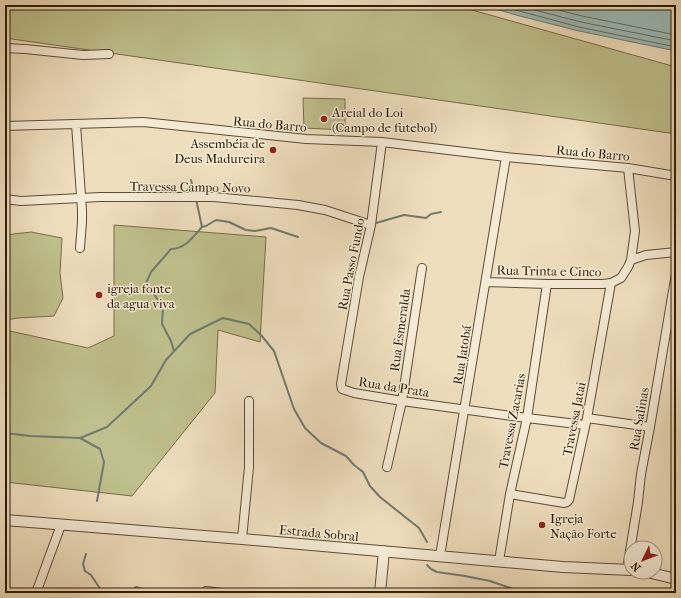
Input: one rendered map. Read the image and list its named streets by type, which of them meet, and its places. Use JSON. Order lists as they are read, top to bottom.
{
  "streets": {
    "street": [
      "Rua do Barro",
      "Travessa Campo Novo",
      "Rua Passo Fundo",
      "Rua Trinta e Cinco",
      "Rua Esmeralda",
      "Rua Jatobá",
      "Rua da Prata",
      "Travessa Jatai",
      "Rua Salinas",
      "Travessa Zacarias",
      "Estrada Sobral"
    ]
  },
  "crossings": [
    ["Rua do Barro", "Rua Passo Fundo"],
    ["Rua do Barro", "Rua Jatobá"],
    ["Travessa Campo Novo", "Rua Passo Fundo"],
    ["Rua Passo Fundo", "Rua da Prata"],
    ["Rua Trinta e Cinco", "Rua Jatobá"],
    ["Rua Trinta e Cinco", "Travessa Jatai"],
    ["Rua Trinta e Cinco", "Travessa Zacarias"],
    ["Rua Esmeralda", "Rua da Prata"],
    ["Rua Jatobá", "Rua da Prata"],
    ["Rua Jatobá", "Estrada Sobral"],
    ["Rua da Prata", "Travessa Jatai"],
    ["Rua da Prata", "Rua Salinas"],
    ["Rua da Prata", "Travessa Zacarias"],
    ["Travessa Jatai", "Travessa Zacarias"],
    ["Travessa Zacarias", "Estrada Sobral"]
  ],
  "places": [
    "Areial do Loi (Campo de futebol)",
    "Assembéia de Deus Madureira",
    "igreja fonte da agua viva",
    "Igreja Nação Forte"
  ],
  "north": "bottom left"
}
